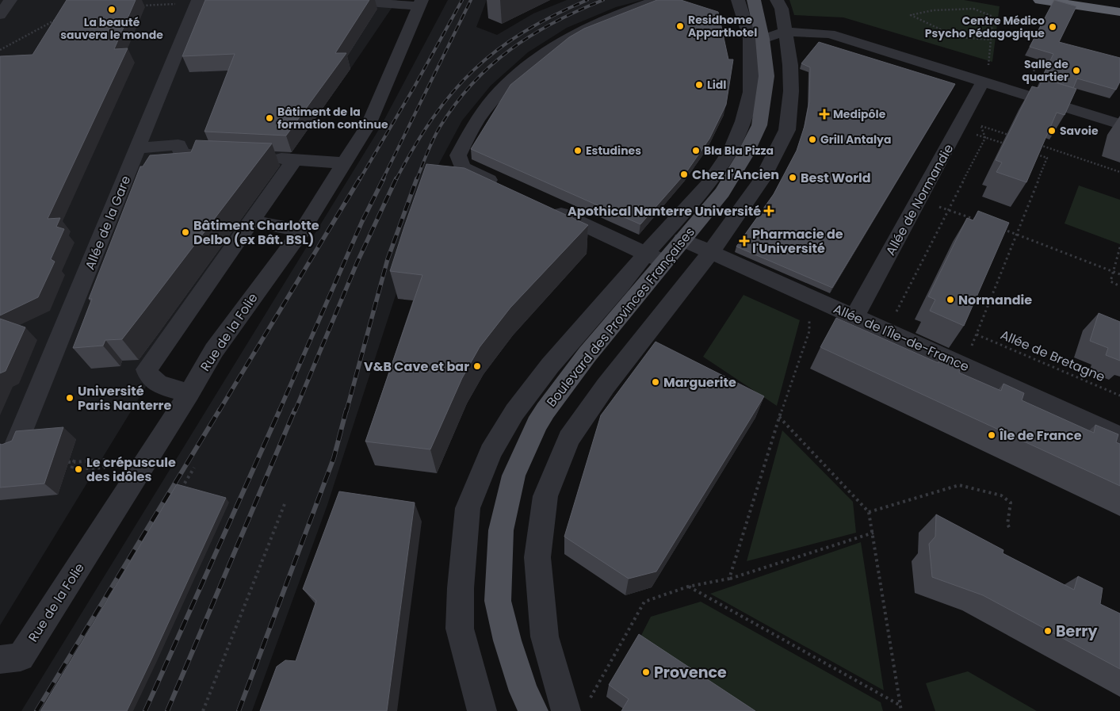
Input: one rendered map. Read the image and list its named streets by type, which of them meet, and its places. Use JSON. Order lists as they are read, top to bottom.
{
  "streets": {
    "main road": ["Boulevard des Provinces Françaises"],
    "street": [
      "Allée de Normandie",
      "Allée de la Gare",
      "Rue de la Folie",
      "Allée de l'Île-de-France"
    ],
    "path": ["Allée de Bretagne"]
  },
  "crossings": [
    ["Allée de Normandie", "Allée de l'Île-de-France"],
    ["Boulevard des Provinces Françaises", "Allée de l'Île-de-France"]
  ],
  "places": {
    "other": [
      "La beauté sauvera le monde",
      "Residhome Apparthotel",
      "Centre Médico Psycho Pédagogique",
      "Salle de quartier",
      "Lidl",
      "Bâtiment de la formation continue",
      "Savoie",
      "Grill Antalya",
      "Estudines",
      "Bla Bla Pizza",
      "Chez l'Ancien",
      "Best World",
      "Bâtiment Charlotte Delbo (ex Bât. BSL)",
      "Normandie",
      "V&B Cave et bar",
      "Marguerite",
      "Université Paris Nanterre",
      "Île de France",
      "Le crépuscule des idôles",
      "Berry",
      "Provence"
    ],
    "health": ["Medipôle", "Apothical Nanterre Université", "Pharmacie de l'Université"]
  }
}
